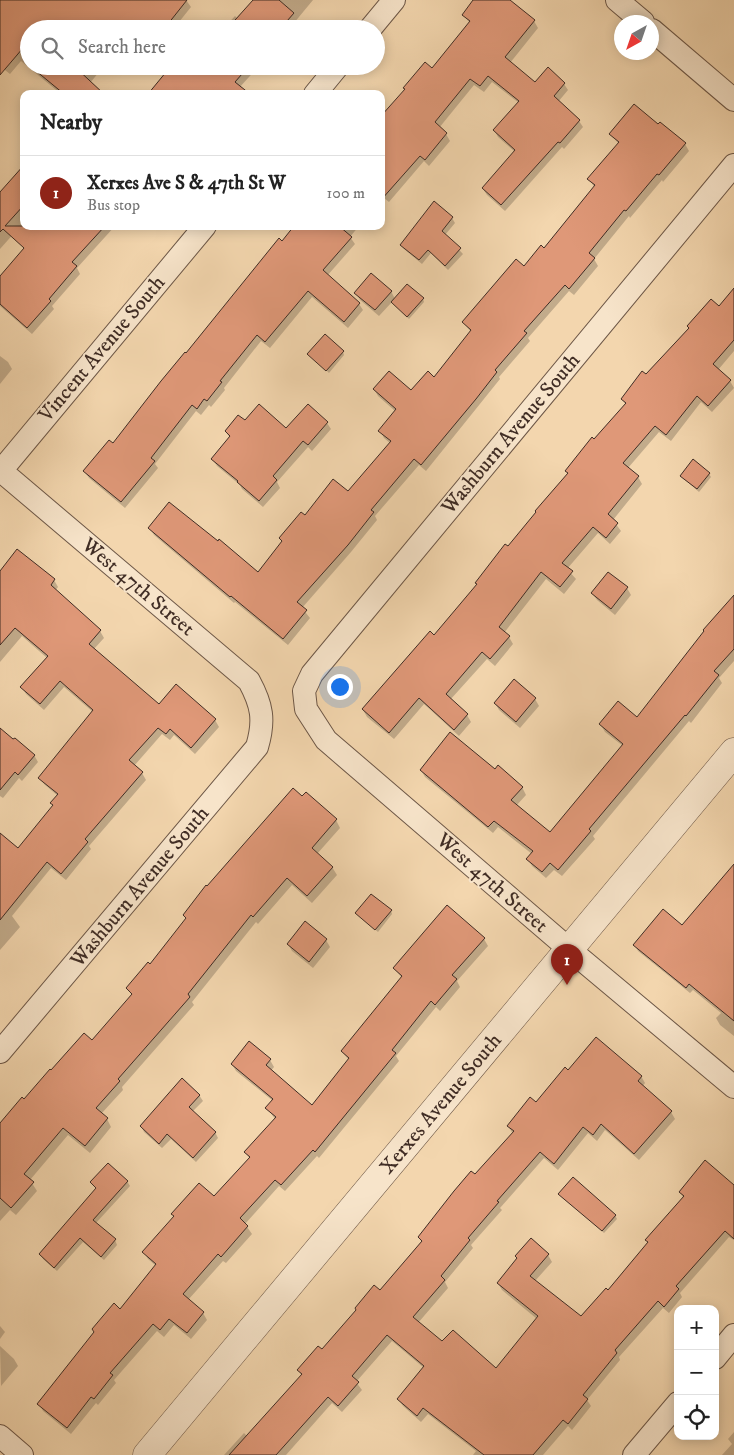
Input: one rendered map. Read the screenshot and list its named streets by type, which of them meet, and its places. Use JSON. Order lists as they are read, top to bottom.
{
  "streets": {
    "street": [
      "Vincent Avenue South",
      "Washburn Avenue South",
      "West 47th Street",
      "Xerxes Avenue South"
    ]
  },
  "crossings": [
    ["Vincent Avenue South", "West 47th Street"],
    ["Washburn Avenue South", "West 47th Street"],
    ["West 47th Street", "Xerxes Avenue South"]
  ],
  "north": "bottom left",
  "page": {
    "search": "Search here",
    "heading": "Nearby",
    "list": [
      {
        "mark": "1",
        "name": "Xerxes Ave S & 47th St W",
        "note": "Bus stop",
        "value": "100 m"
      }
    ],
    "pins": "1",
    "map_buttons": ["+", "−"]
  }
}
